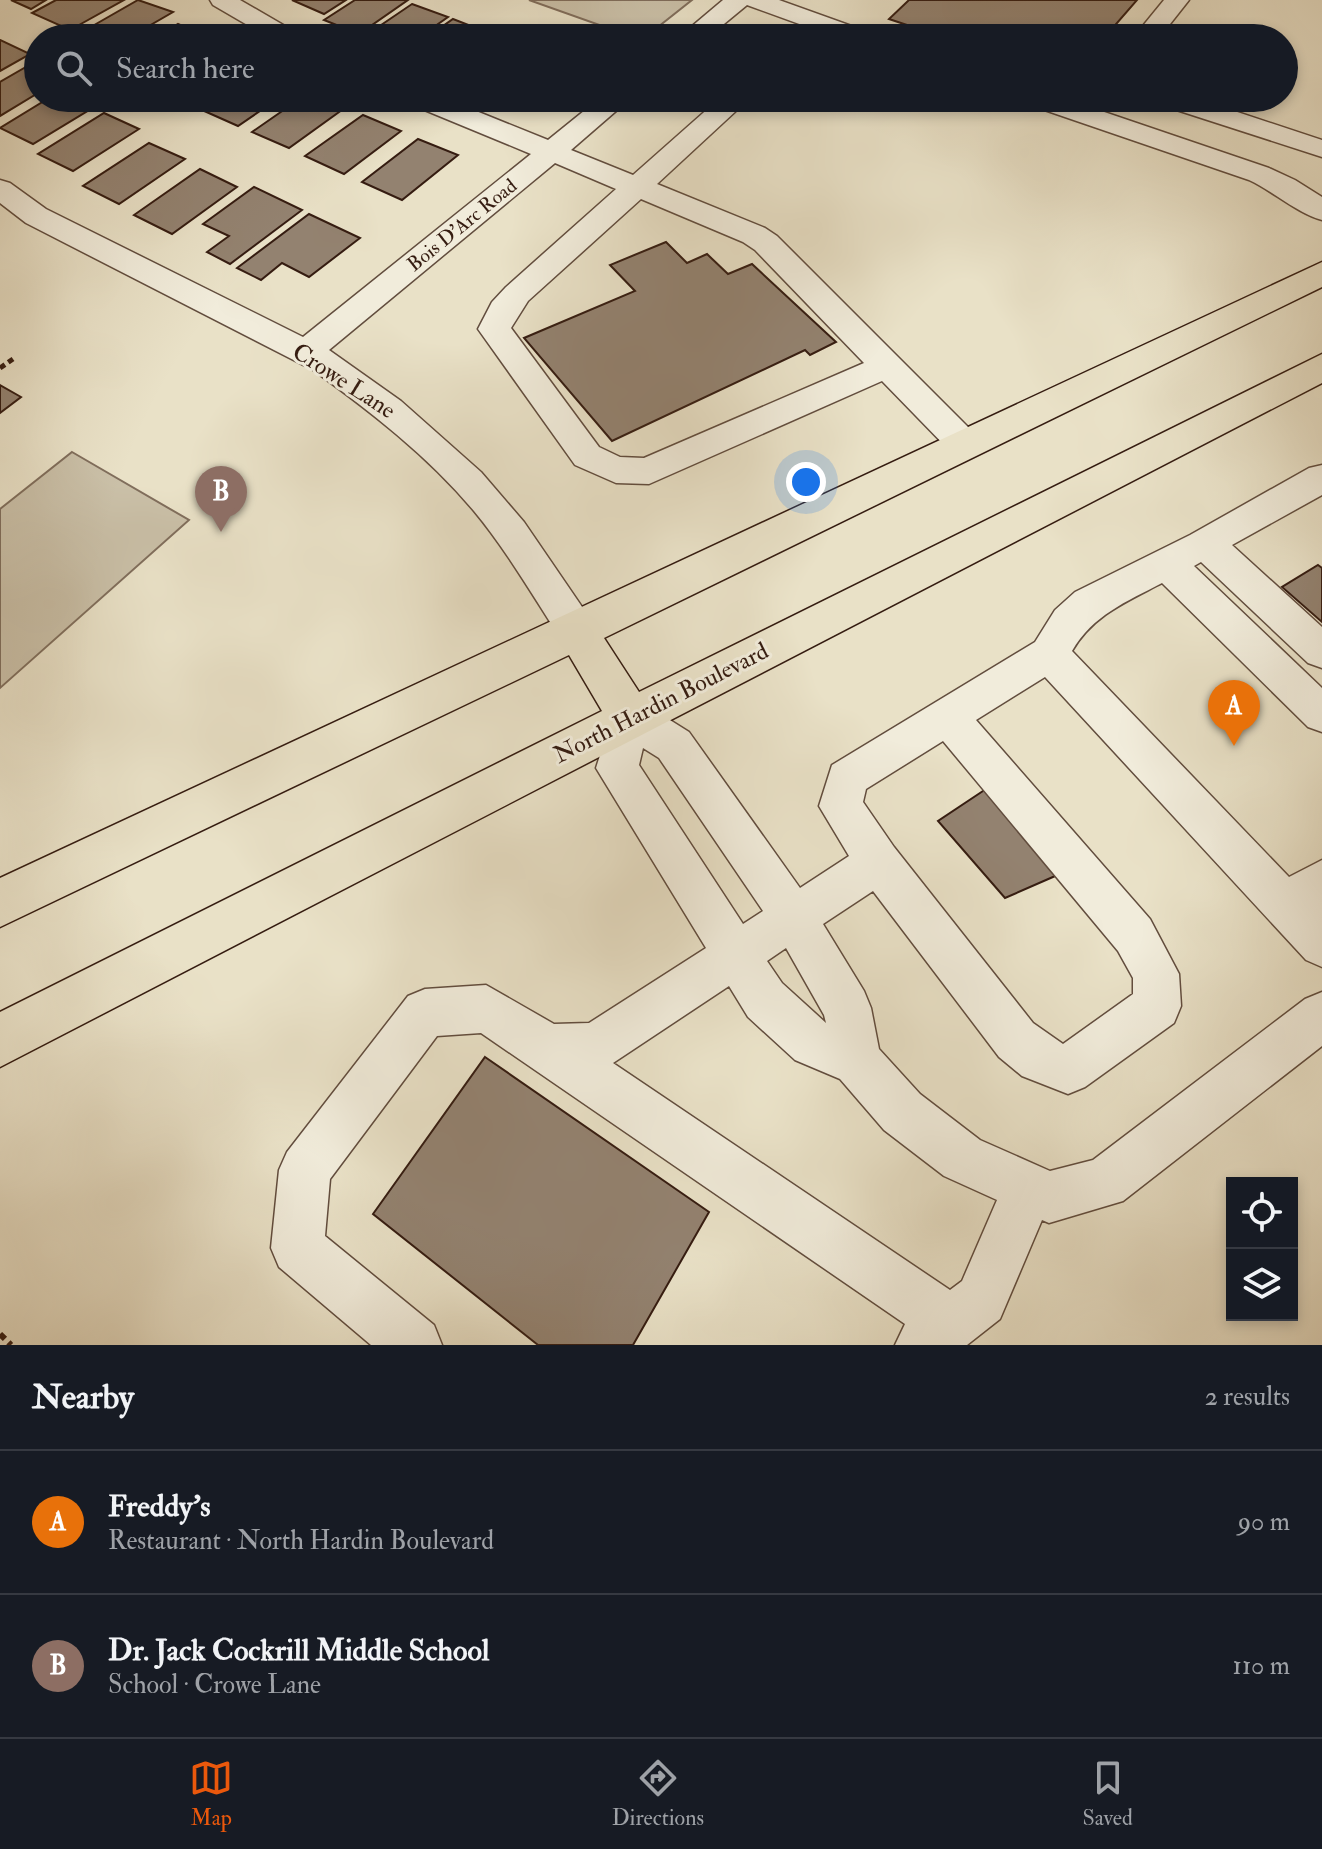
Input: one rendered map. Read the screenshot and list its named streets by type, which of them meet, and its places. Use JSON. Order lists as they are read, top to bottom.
{
  "streets": {
    "main road": ["North Hardin Boulevard"],
    "street": ["Bois D'Arc Road", "Crowe Lane"]
  },
  "crossings": [
    ["Bois D'Arc Road", "Crowe Lane"]
  ],
  "page": {
    "search": "Search here",
    "pins": ["B", "A"],
    "heading": ["Nearby", "2 results"],
    "list": [
      {
        "mark": "A",
        "name": "Freddy's",
        "note": "Restaurant · North Hardin Boulevard",
        "value": "90 m"
      },
      {
        "mark": "B",
        "name": "Dr. Jack Cockrill Middle School",
        "note": "School · Crowe Lane",
        "value": "110 m"
      }
    ],
    "nav": ["Map", "Directions", "Saved"]
  }
}
